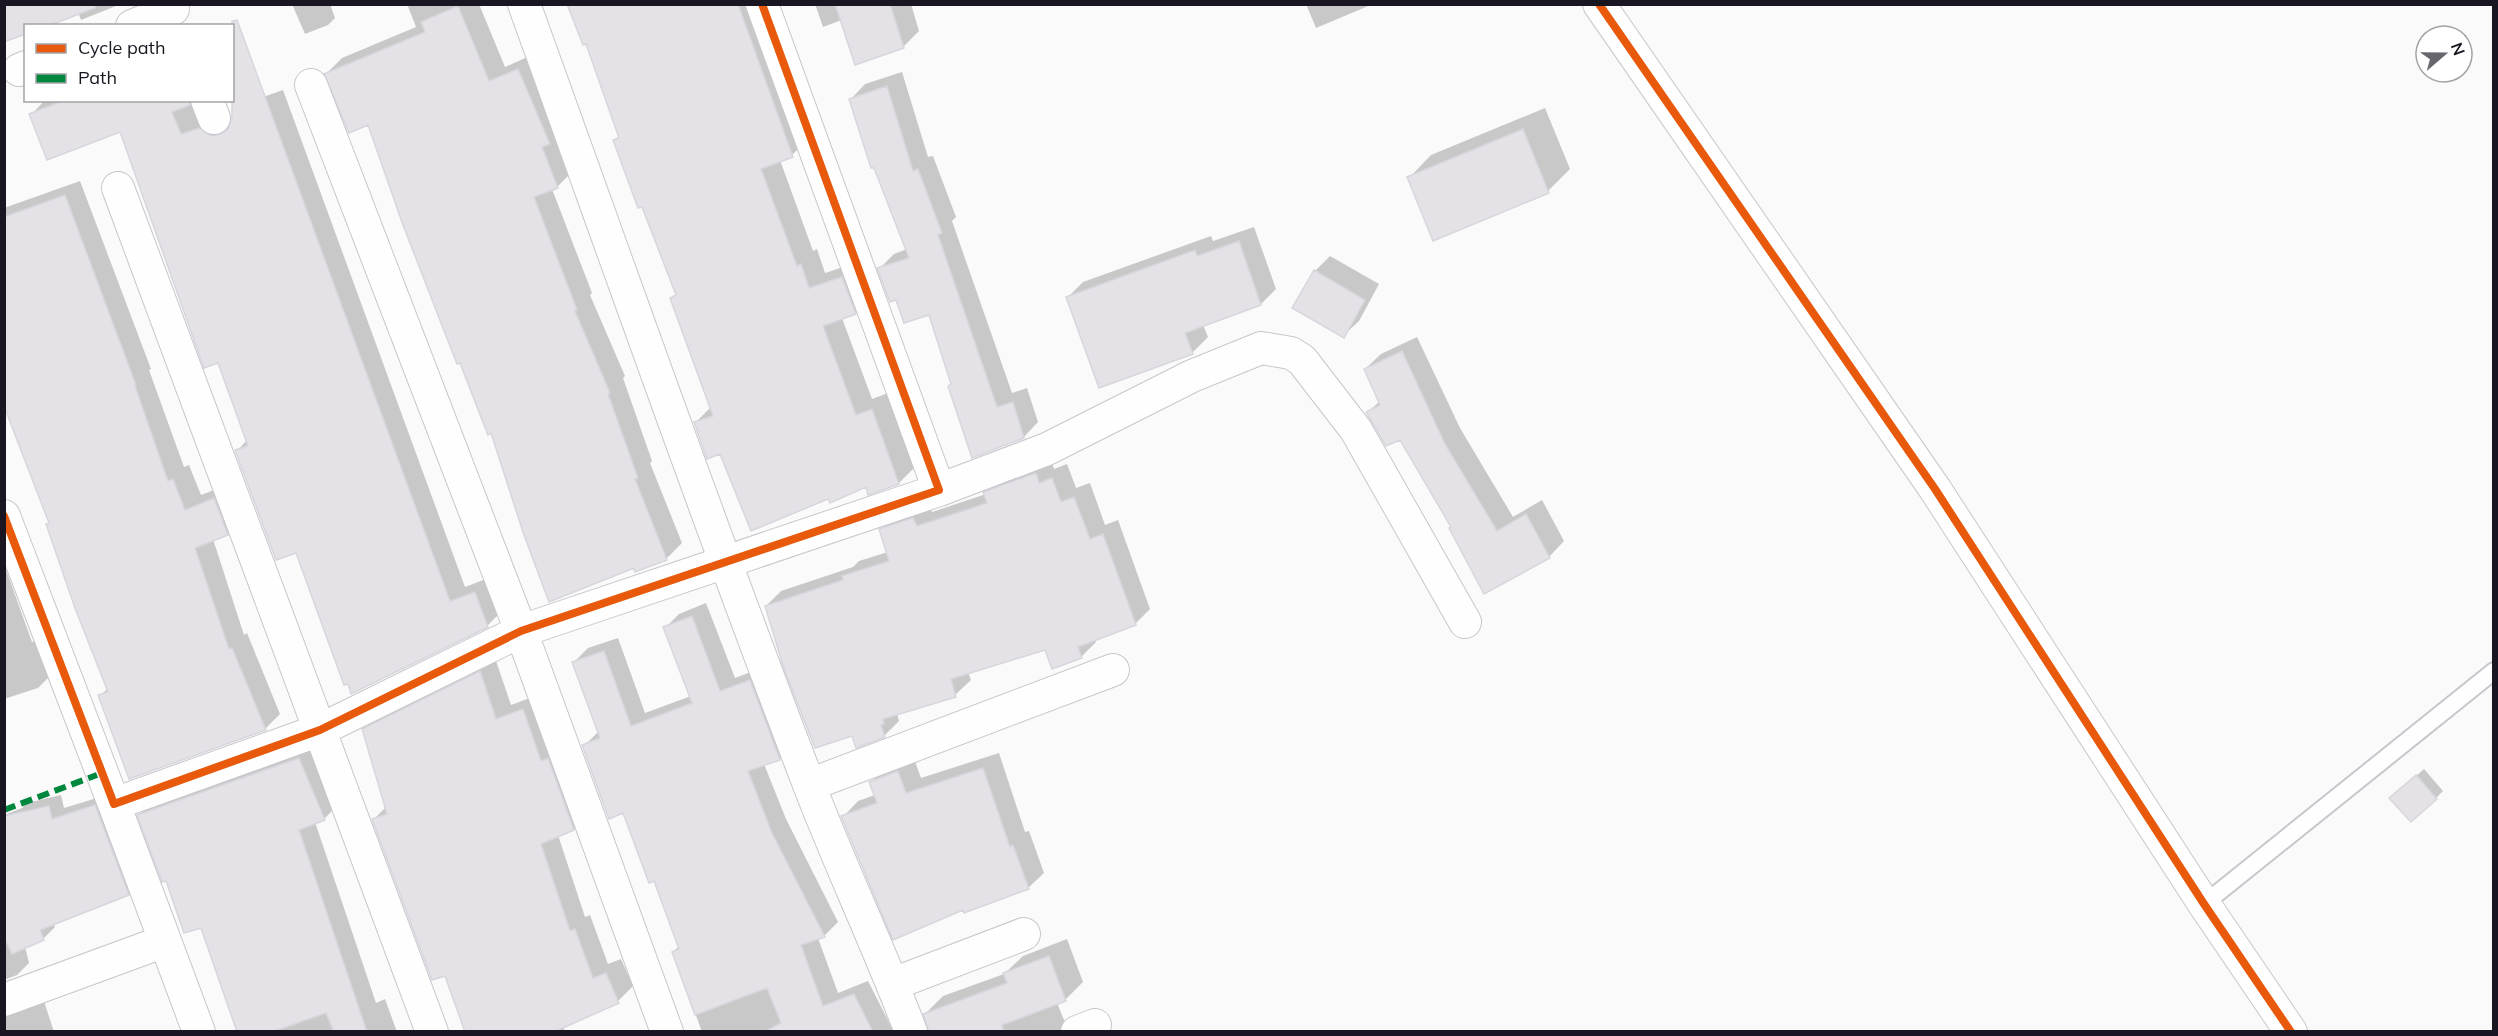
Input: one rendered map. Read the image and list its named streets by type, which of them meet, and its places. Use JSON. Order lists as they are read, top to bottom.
{
  "legend": ["Cycle path", "Path"],
  "north": "right"
}
